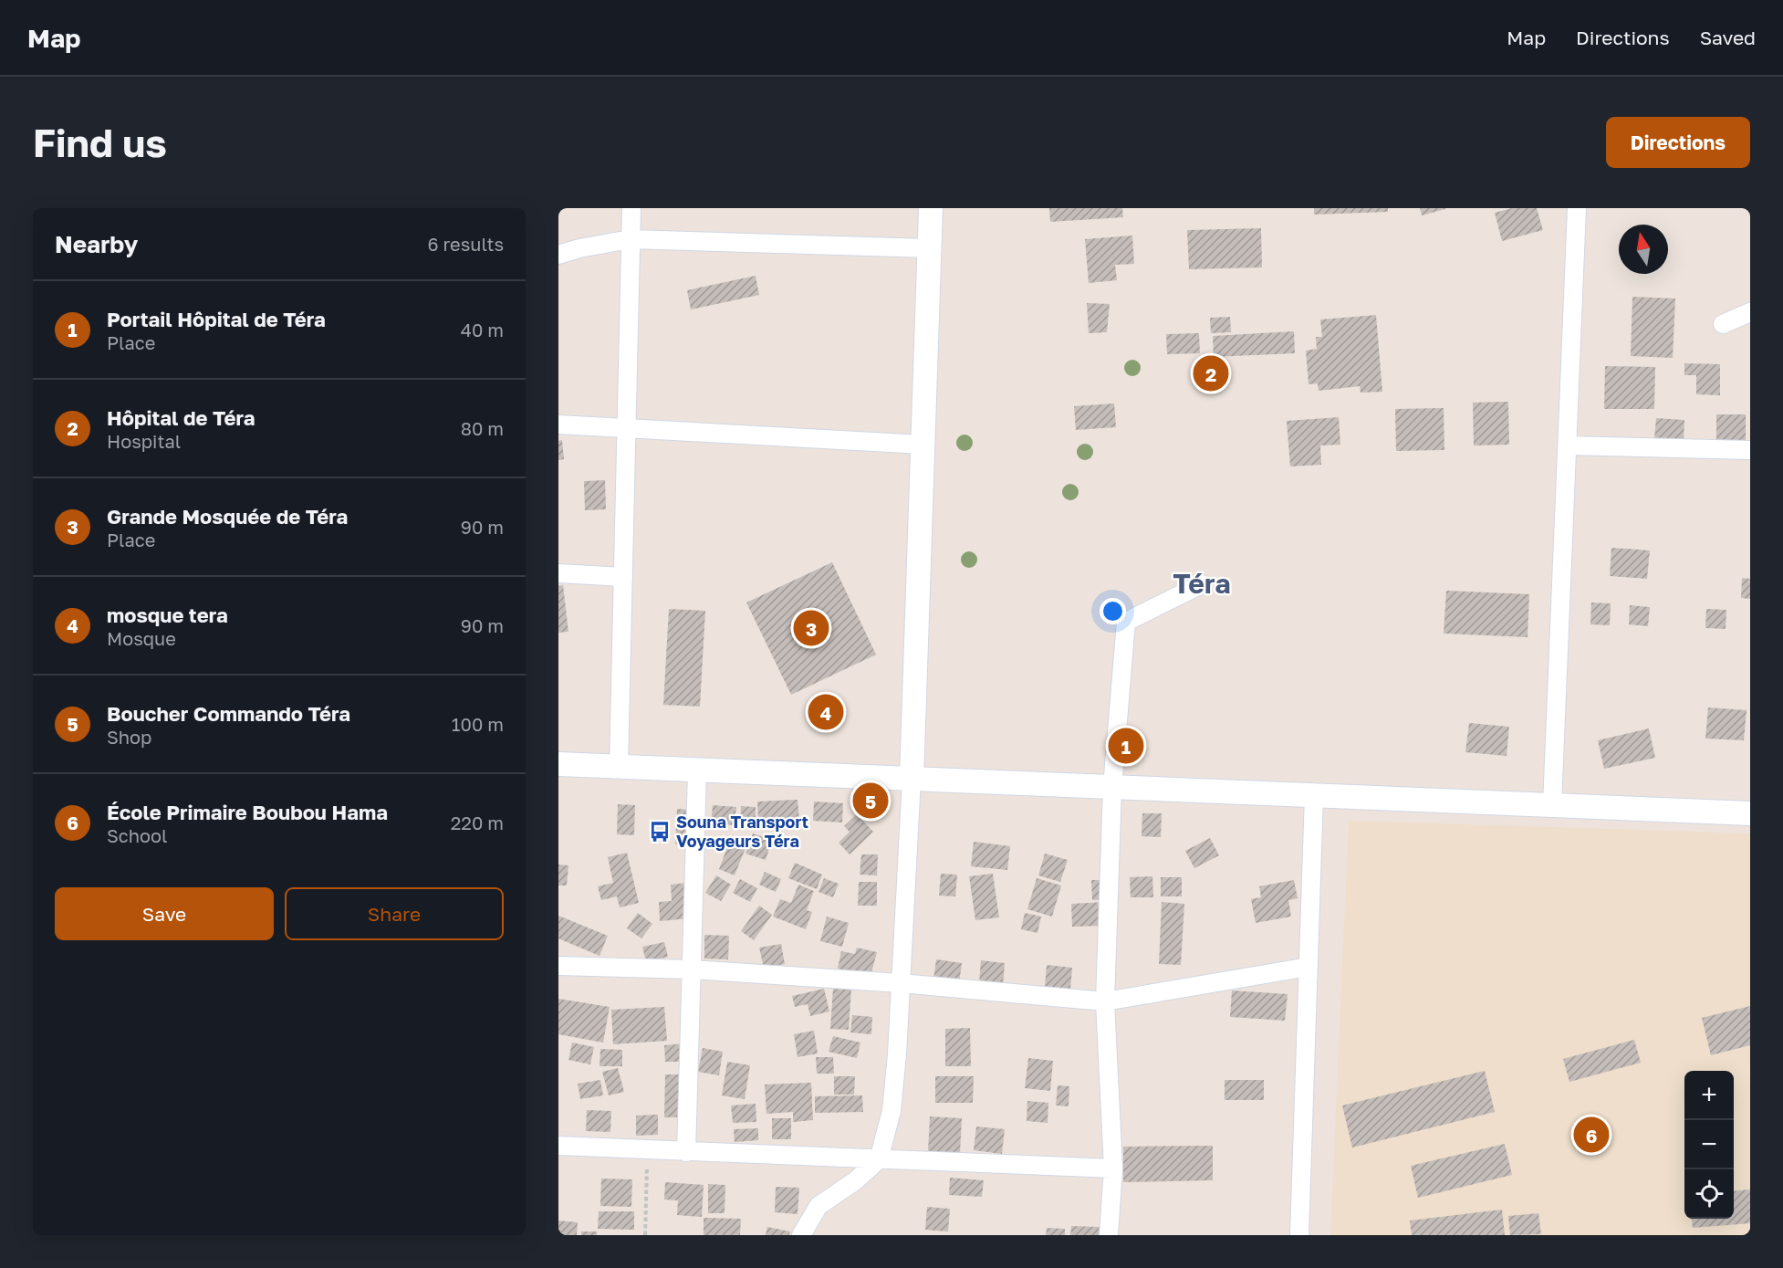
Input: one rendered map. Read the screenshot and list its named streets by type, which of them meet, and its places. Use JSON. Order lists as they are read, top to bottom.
{
  "districts": ["Téra"],
  "places": {
    "bus stop": ["Souna Transport Voyageurs Téra"]
  },
  "north": "top",
  "page": {
    "header": "Map",
    "nav": ["Map", "Directions", "Saved"],
    "buttons": [
      "Directions",
      ["Save", "Share"]
    ],
    "title": "Find us",
    "heading": ["Nearby", "6 results"],
    "list": [
      {
        "mark": "1",
        "name": "Portail Hôpital de Téra",
        "note": "Place",
        "value": "40 m"
      },
      {
        "mark": "2",
        "name": "Hôpital de Téra",
        "note": "Hospital",
        "value": "80 m"
      },
      {
        "mark": "3",
        "name": "Grande Mosquée de Téra",
        "note": "Place",
        "value": "90 m"
      },
      {
        "mark": "4",
        "name": "mosque tera",
        "note": "Mosque",
        "value": "90 m"
      },
      {
        "mark": "5",
        "name": "Boucher Commando Téra",
        "note": "Shop",
        "value": "100 m"
      },
      {
        "mark": "6",
        "name": "École Primaire Boubou Hama",
        "note": "School",
        "value": "220 m"
      }
    ],
    "pins": [
      "2",
      "3",
      "4",
      "1",
      "5",
      "6"
    ],
    "map_buttons": ["+", "−"]
  }
}
